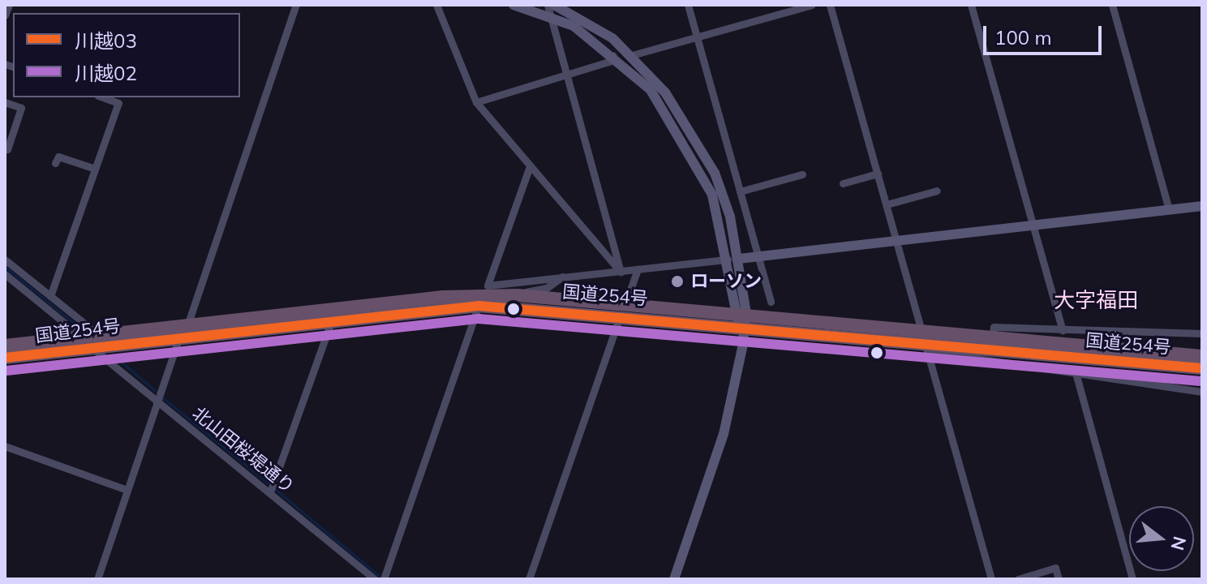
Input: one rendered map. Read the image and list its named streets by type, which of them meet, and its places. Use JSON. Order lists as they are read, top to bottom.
{
  "streets": {
    "highway": ["国道254号"],
    "street": ["北山田桜堤通り"]
  },
  "crossings": [
    ["国道254号", "北山田桜堤通り"]
  ],
  "districts": ["大字福田"],
  "places": ["ローソン"],
  "lines": ["transit line 川越03", "transit line 川越02"],
  "legend": ["川越03", "川越02"],
  "scale_bar": "100 m",
  "north": "right"
}
